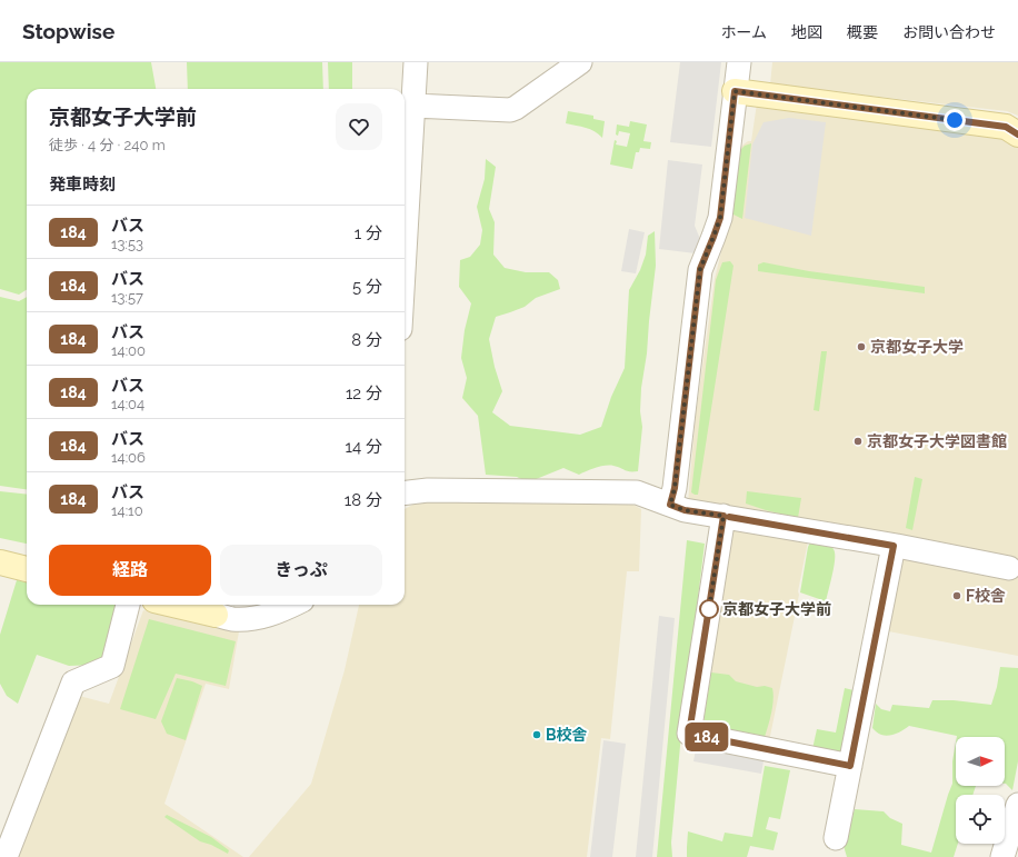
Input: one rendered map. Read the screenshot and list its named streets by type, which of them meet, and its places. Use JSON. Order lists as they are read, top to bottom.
{
  "places": [
    "京都女子大学",
    "京都女子大学図書館",
    "F校舎",
    "京都女子大学前",
    "B校舎"
  ],
  "lines": ["bus line 184"],
  "north": "right",
  "page": {
    "header": "Stopwise",
    "nav": [
      "ホーム",
      "地図",
      "概要",
      "お問い合わせ"
    ],
    "on_map": "184",
    "heading": [
      ["京都女子大学前", "徒歩 · 4 分 · 240 m"],
      "発車時刻"
    ],
    "list": [
      {
        "mark": "184",
        "name": "バス",
        "note": "13:53",
        "value": "1 分"
      },
      {
        "mark": "184",
        "name": "バス",
        "note": "13:57",
        "value": "5 分"
      },
      {
        "mark": "184",
        "name": "バス",
        "note": "14:00",
        "value": "8 分"
      },
      {
        "mark": "184",
        "name": "バス",
        "note": "14:04",
        "value": "12 分"
      },
      {
        "mark": "184",
        "name": "バス",
        "note": "14:06",
        "value": "14 分"
      },
      {
        "mark": "184",
        "name": "バス",
        "note": "14:10",
        "value": "18 分"
      }
    ],
    "buttons": ["経路", "きっぷ"]
  }
}
